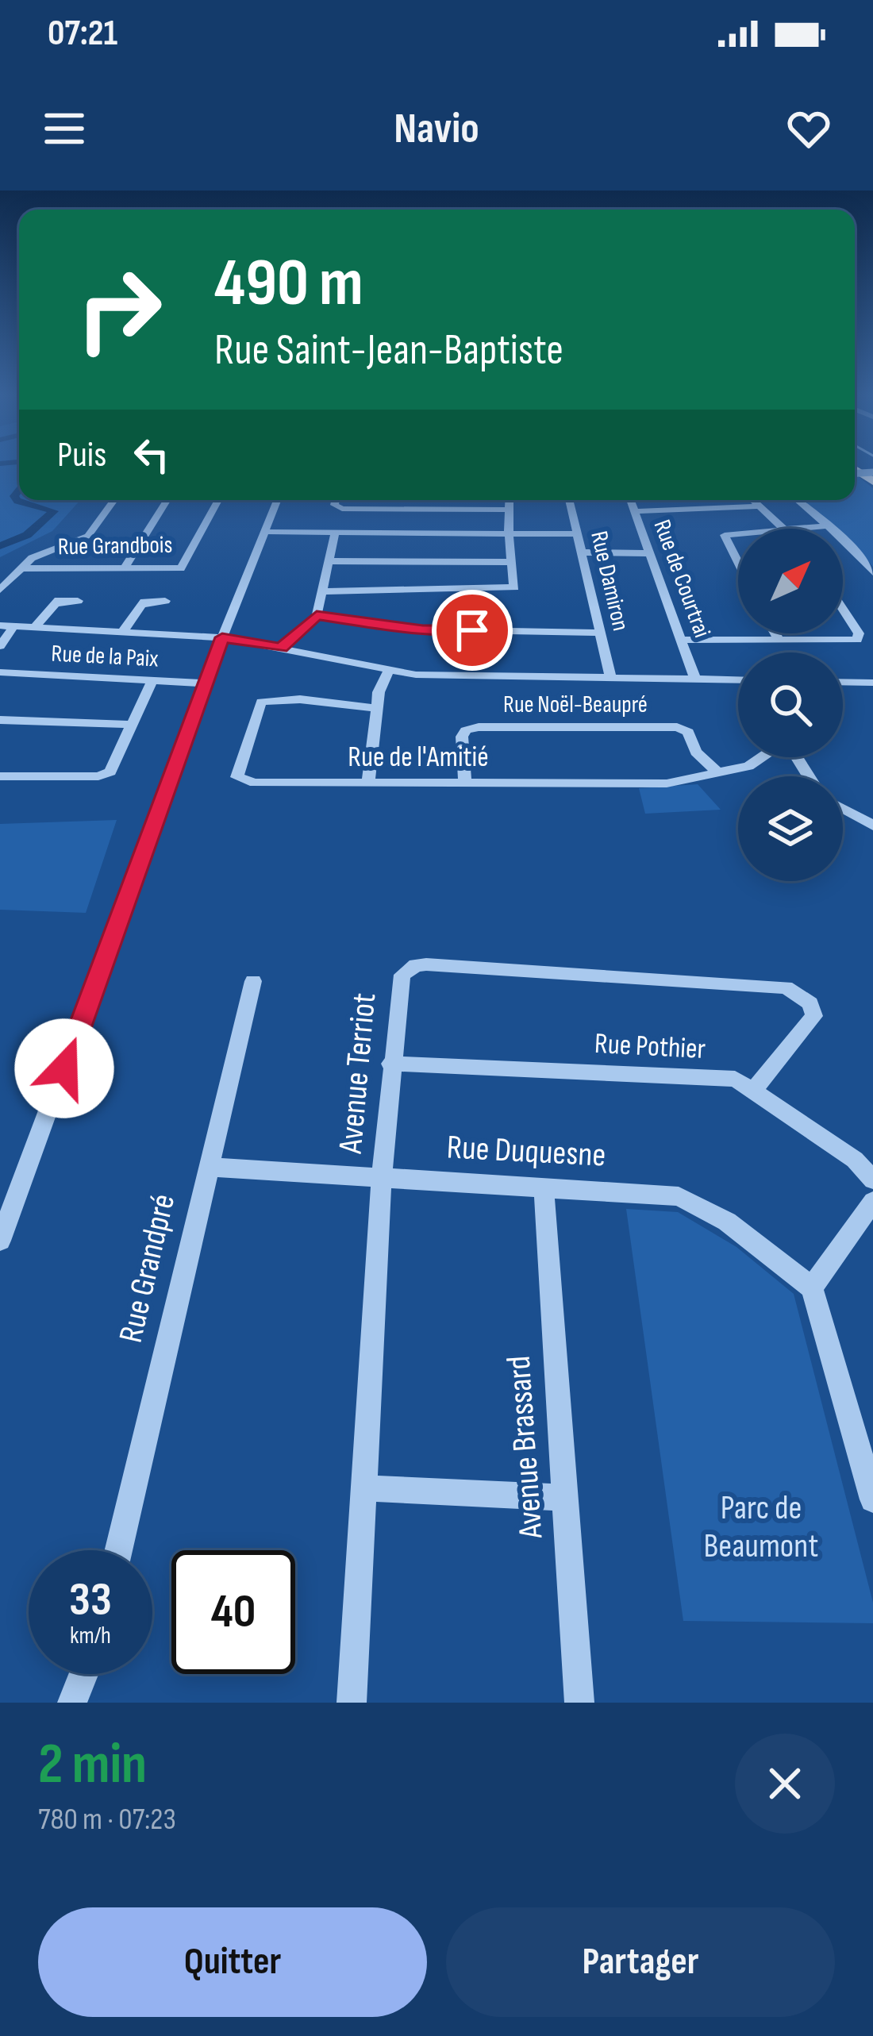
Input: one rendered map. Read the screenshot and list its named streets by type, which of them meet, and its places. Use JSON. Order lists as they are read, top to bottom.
{
  "streets": {
    "street": [
      "Rue Grandbois",
      "Rue de Courtrai",
      "Rue Damiron",
      "Rue de la Paix",
      "Rue Noël-Beaupré",
      "Rue de l'Amitié",
      "Rue Pothier",
      "Avenue Terriot",
      "Rue Duquesne",
      "Rue Grandpré",
      "Avenue Brassard"
    ]
  },
  "crossings": [
    ["Rue Noël-Beaupré", "Rue de l'Amitié"],
    ["Rue Pothier", "Avenue Terriot"],
    ["Avenue Terriot", "Rue Duquesne"],
    ["Rue Duquesne", "Rue Grandpré"],
    ["Rue Duquesne", "Avenue Brassard"]
  ],
  "parks": ["Parc de Beaumont"],
  "north": "top right",
  "page": {
    "status": "07:21",
    "header": "Navio",
    "turn": ["490 m", "Rue Saint-Jean-Baptiste"],
    "then": "Puis",
    "speed": "33 km/h",
    "limit": "40",
    "heading": ["2 min", "780 m · 07:23"],
    "buttons": ["Quitter", "Partager"]
  }
}
